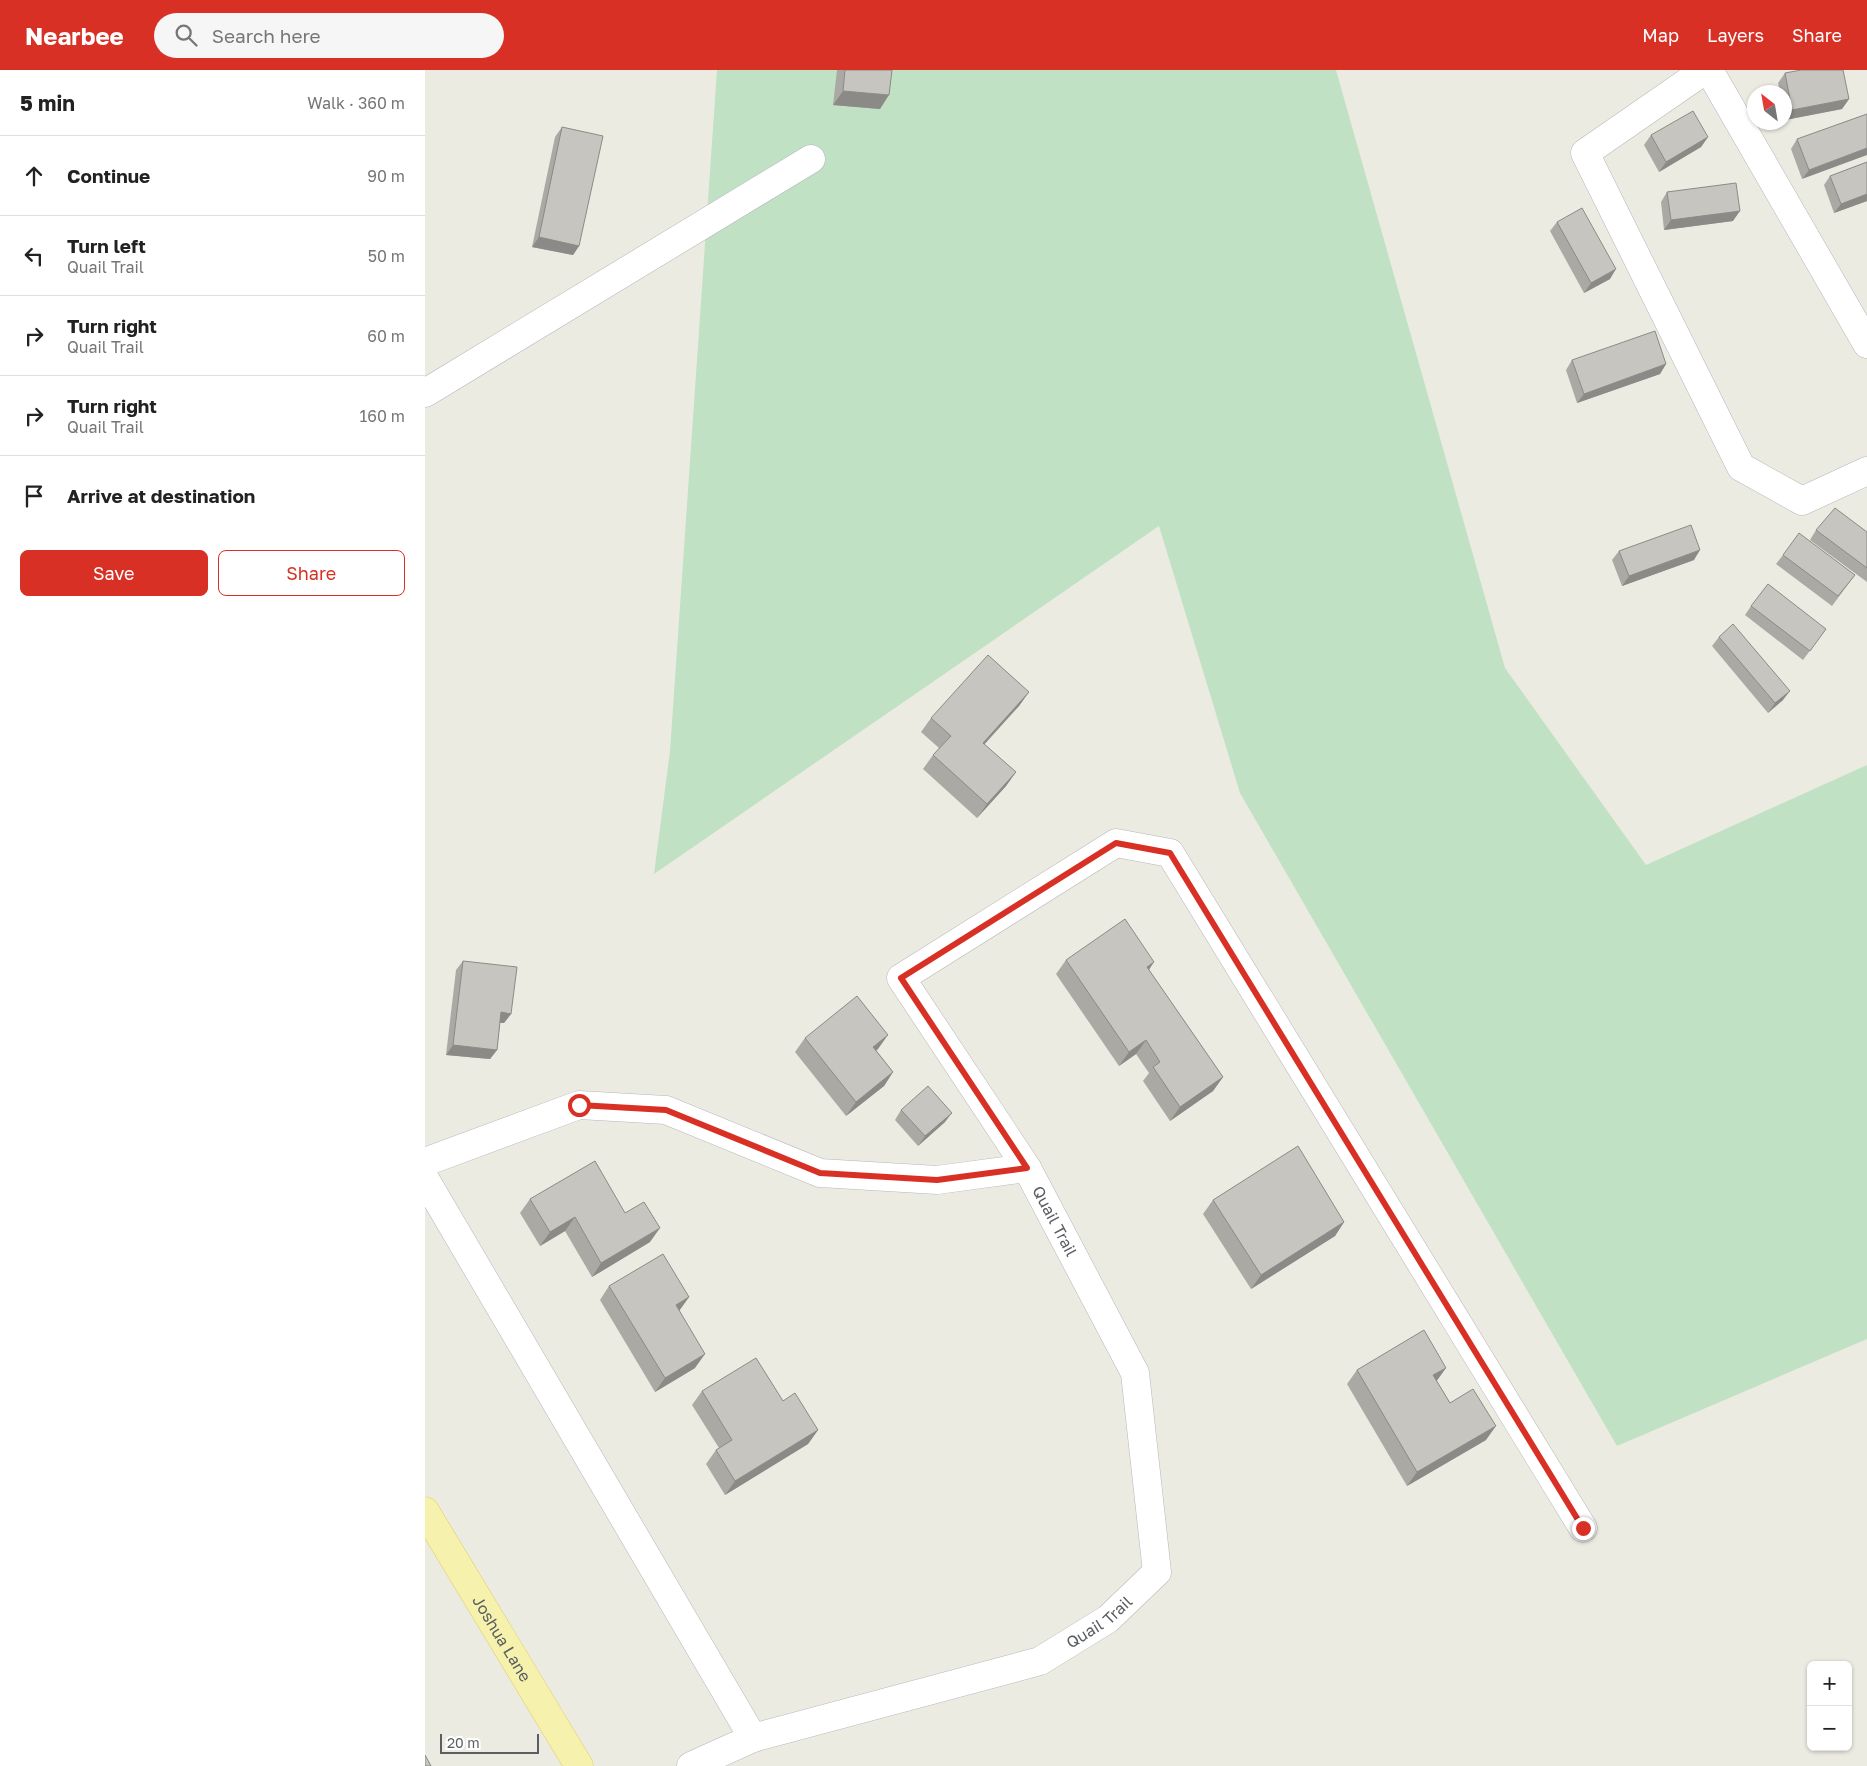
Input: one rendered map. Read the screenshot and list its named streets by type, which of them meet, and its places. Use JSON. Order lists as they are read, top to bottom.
{
  "streets": {
    "main road": ["Joshua Lane"],
    "street": ["Quail Trail"]
  },
  "scale_bar": "20 m",
  "north": "top left",
  "page": {
    "header": "Nearbee",
    "search": "Search here",
    "nav": ["Map", "Layers", "Share"],
    "heading": ["5 min", "Walk · 360 m"],
    "list": [
      ["Continue", "90 m"],
      ["Turn left", "Quail Trail", "50 m"],
      ["Turn right", "Quail Trail", "60 m"],
      ["Turn right", "Quail Trail", "160 m"],
      "Arrive at destination"
    ],
    "buttons": ["Save", "Share"],
    "map_buttons": ["+", "−"],
    "scale": "20 m"
  }
}
